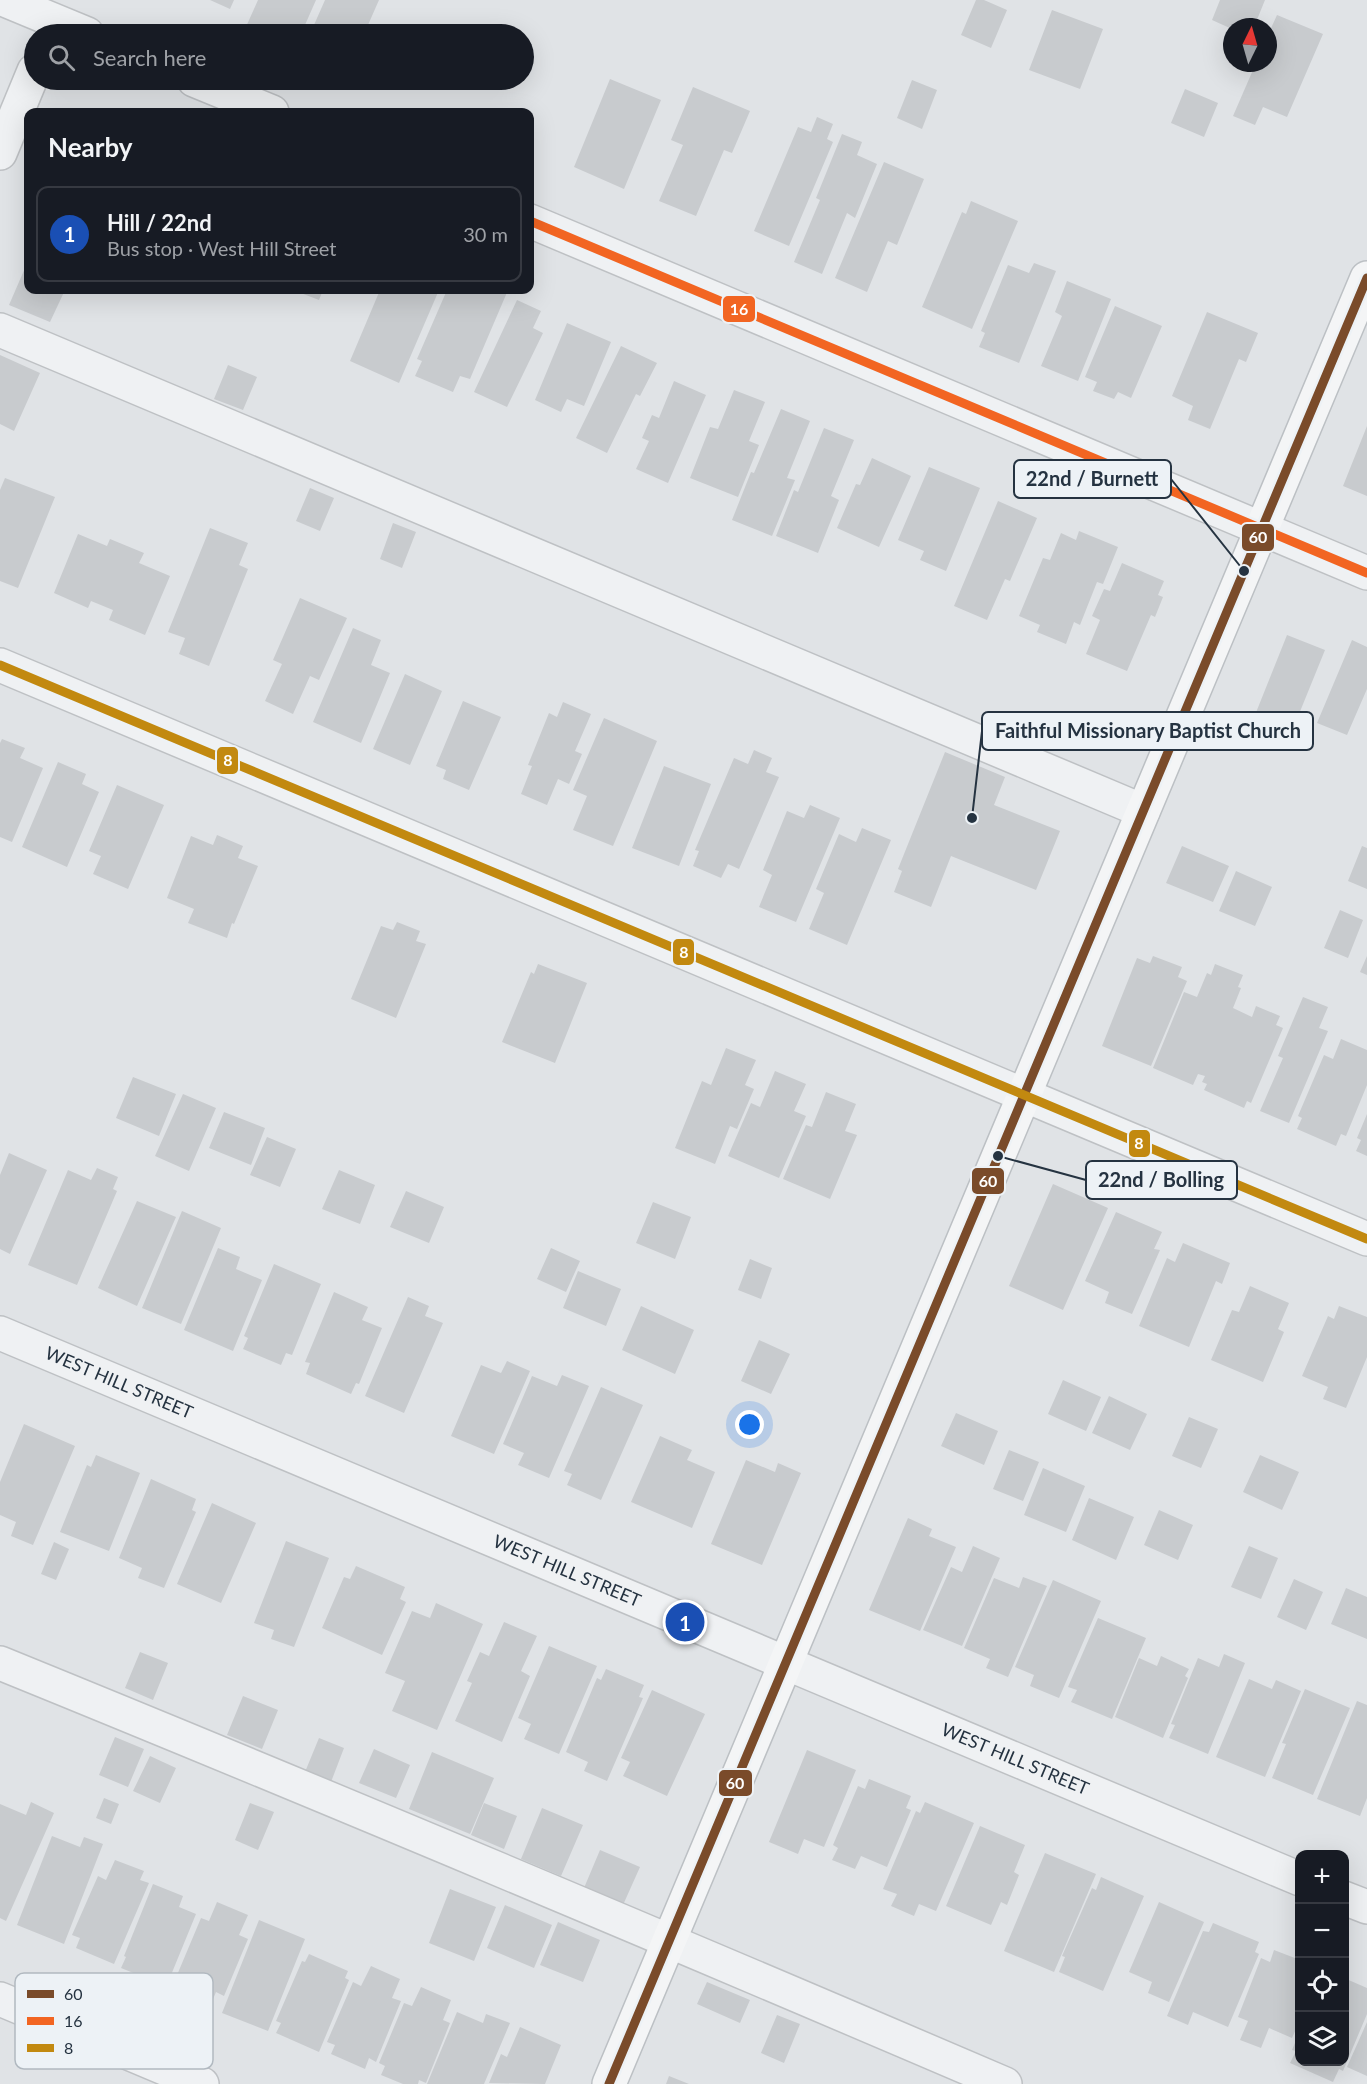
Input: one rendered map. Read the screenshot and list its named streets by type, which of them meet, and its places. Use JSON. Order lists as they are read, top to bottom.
{
  "streets": {
    "street": ["WEST HILL STREET"]
  },
  "places": ["22nd / Burnett", "Faithful Missionary Baptist Church", "22nd / Bolling"],
  "lines": ["transit line 16", "transit line 60", "transit line 8"],
  "legend": ["60", "16", "8"],
  "north": "top",
  "page": {
    "search": "Search here",
    "heading": "Nearby",
    "list": [
      {
        "mark": "1",
        "name": "Hill / 22nd",
        "note": "Bus stop · West Hill Street",
        "value": "30 m"
      }
    ],
    "pins": "1",
    "map_buttons": ["+", "−"]
  }
}
